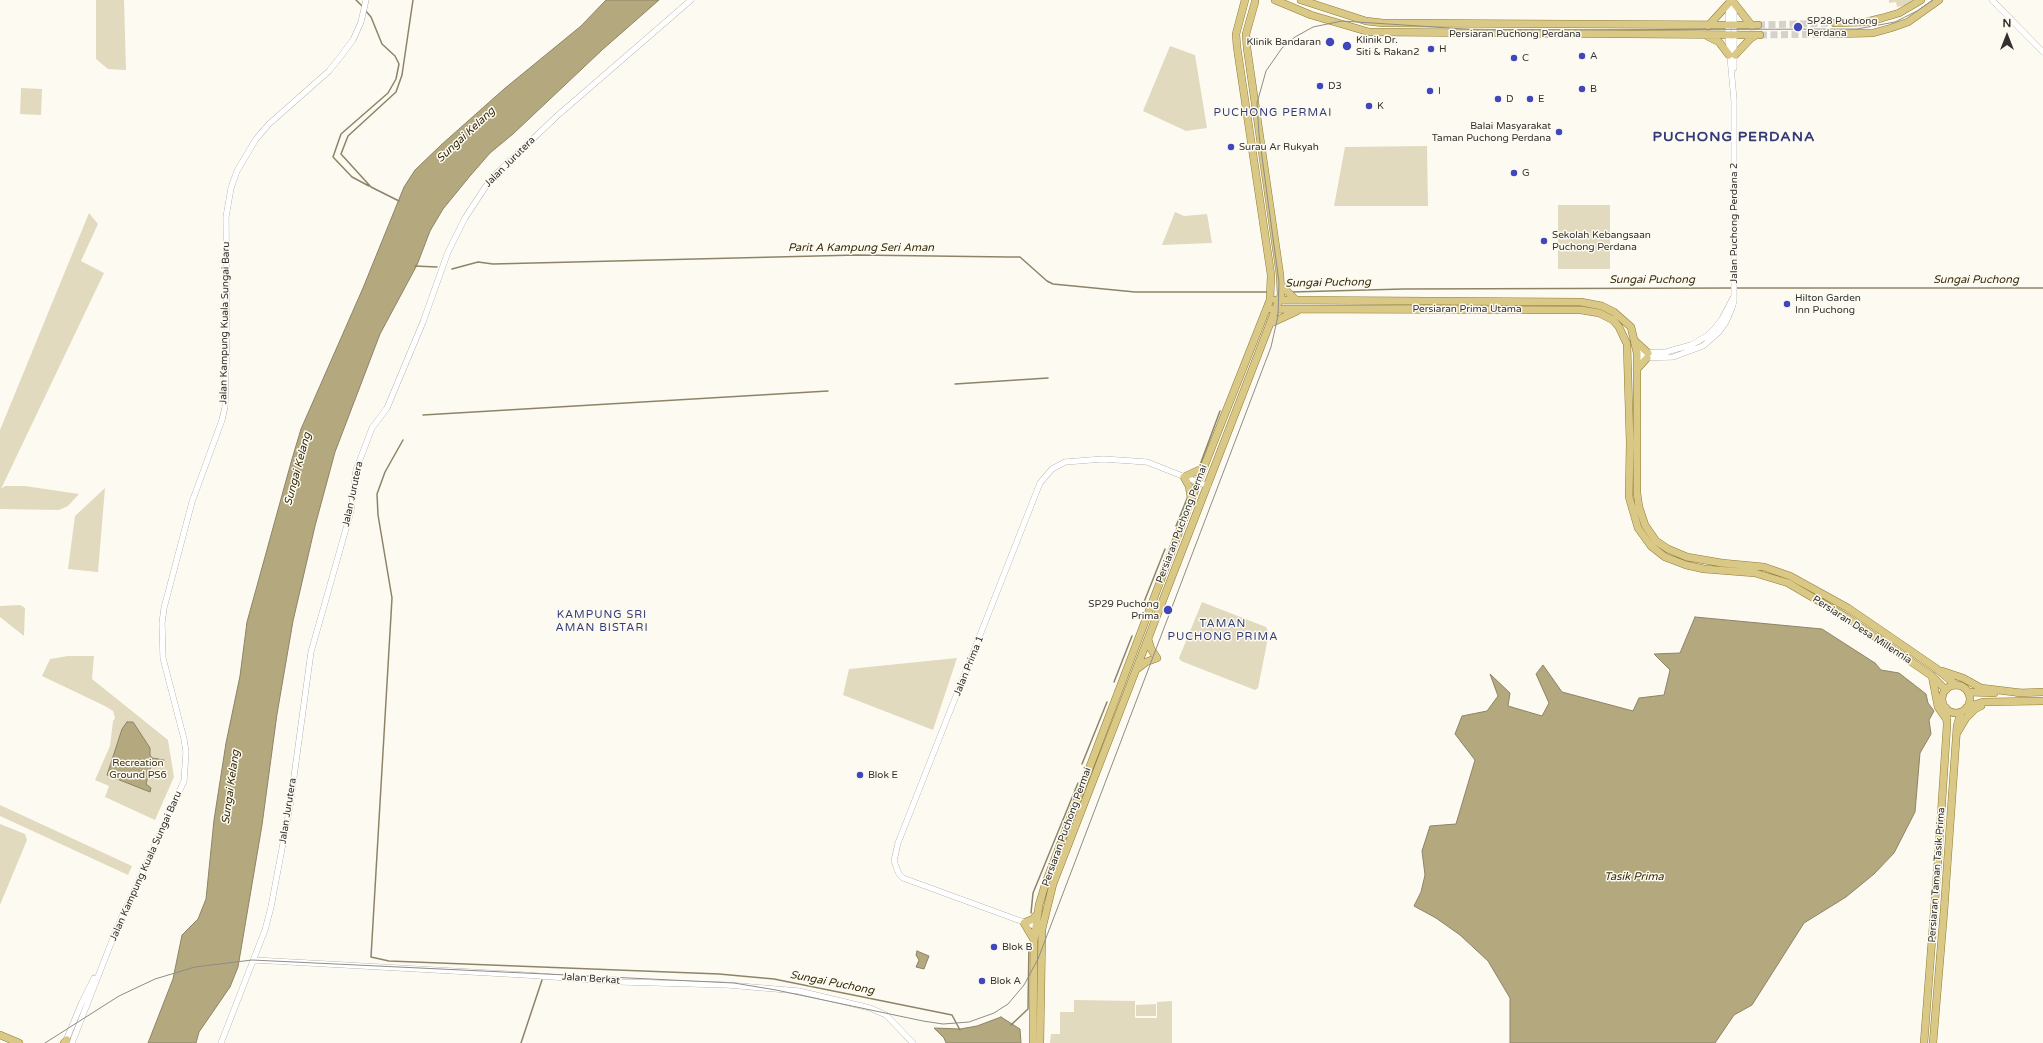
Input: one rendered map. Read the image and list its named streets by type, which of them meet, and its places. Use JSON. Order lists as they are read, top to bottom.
{
  "streets": {
    "main road": [
      "Persiaran Puchong Perdana",
      "Persiaran Prima Utama",
      "Persiaran Puchong Permai",
      "Persiaran Desa Millennia",
      "Persiaran Taman Tasik Prima"
    ],
    "street": [
      "Jalan Jurutera",
      "Jalan Puchong Perdana 2",
      "Jalan Kampung Kuala Sungai Baru",
      "Jalan Prima 1",
      "Jalan Berkat"
    ]
  },
  "crossings": [
    ["Persiaran Puchong Perdana", "Jalan Puchong Perdana 2"],
    ["Jalan Jurutera", "Jalan Berkat"],
    ["Jalan Puchong Perdana 2", "Persiaran Prima Utama"],
    ["Jalan Puchong Perdana 2", "Persiaran Desa Millennia"],
    ["Persiaran Prima Utama", "Persiaran Puchong Permai"],
    ["Persiaran Prima Utama", "Persiaran Desa Millennia"],
    ["Persiaran Puchong Permai", "Jalan Prima 1"],
    ["Persiaran Desa Millennia", "Persiaran Taman Tasik Prima"]
  ],
  "districts": [
    "PUCHONG PERMAI",
    "PUCHONG PERDANA",
    "KAMPUNG SRI AMAN BISTARI",
    "TAMAN PUCHONG PRIMA"
  ],
  "water": [
    "Sungai Kelang",
    "Parit A Kampung Seri Aman",
    "Sungai Puchong",
    "Tasik Prima"
  ],
  "parks": ["Recreation Ground PS6"],
  "places": [
    "SP28 Puchong Perdana",
    "Klinik Bandaran",
    "Klinik Dr. Siti & Rakan2",
    "H",
    "A",
    "C",
    "D3",
    "B",
    "I",
    "D",
    "E",
    "K",
    "Balai Masyarakat Taman Puchong Perdana",
    "Surau Ar Rukyah",
    "G",
    "Sekolah Kebangsaan Puchong Perdana",
    "Hilton Garden Inn Puchong",
    "SP29 Puchong Prima",
    "Blok E",
    "Blok B",
    "Blok A"
  ],
  "north": "top"
}
